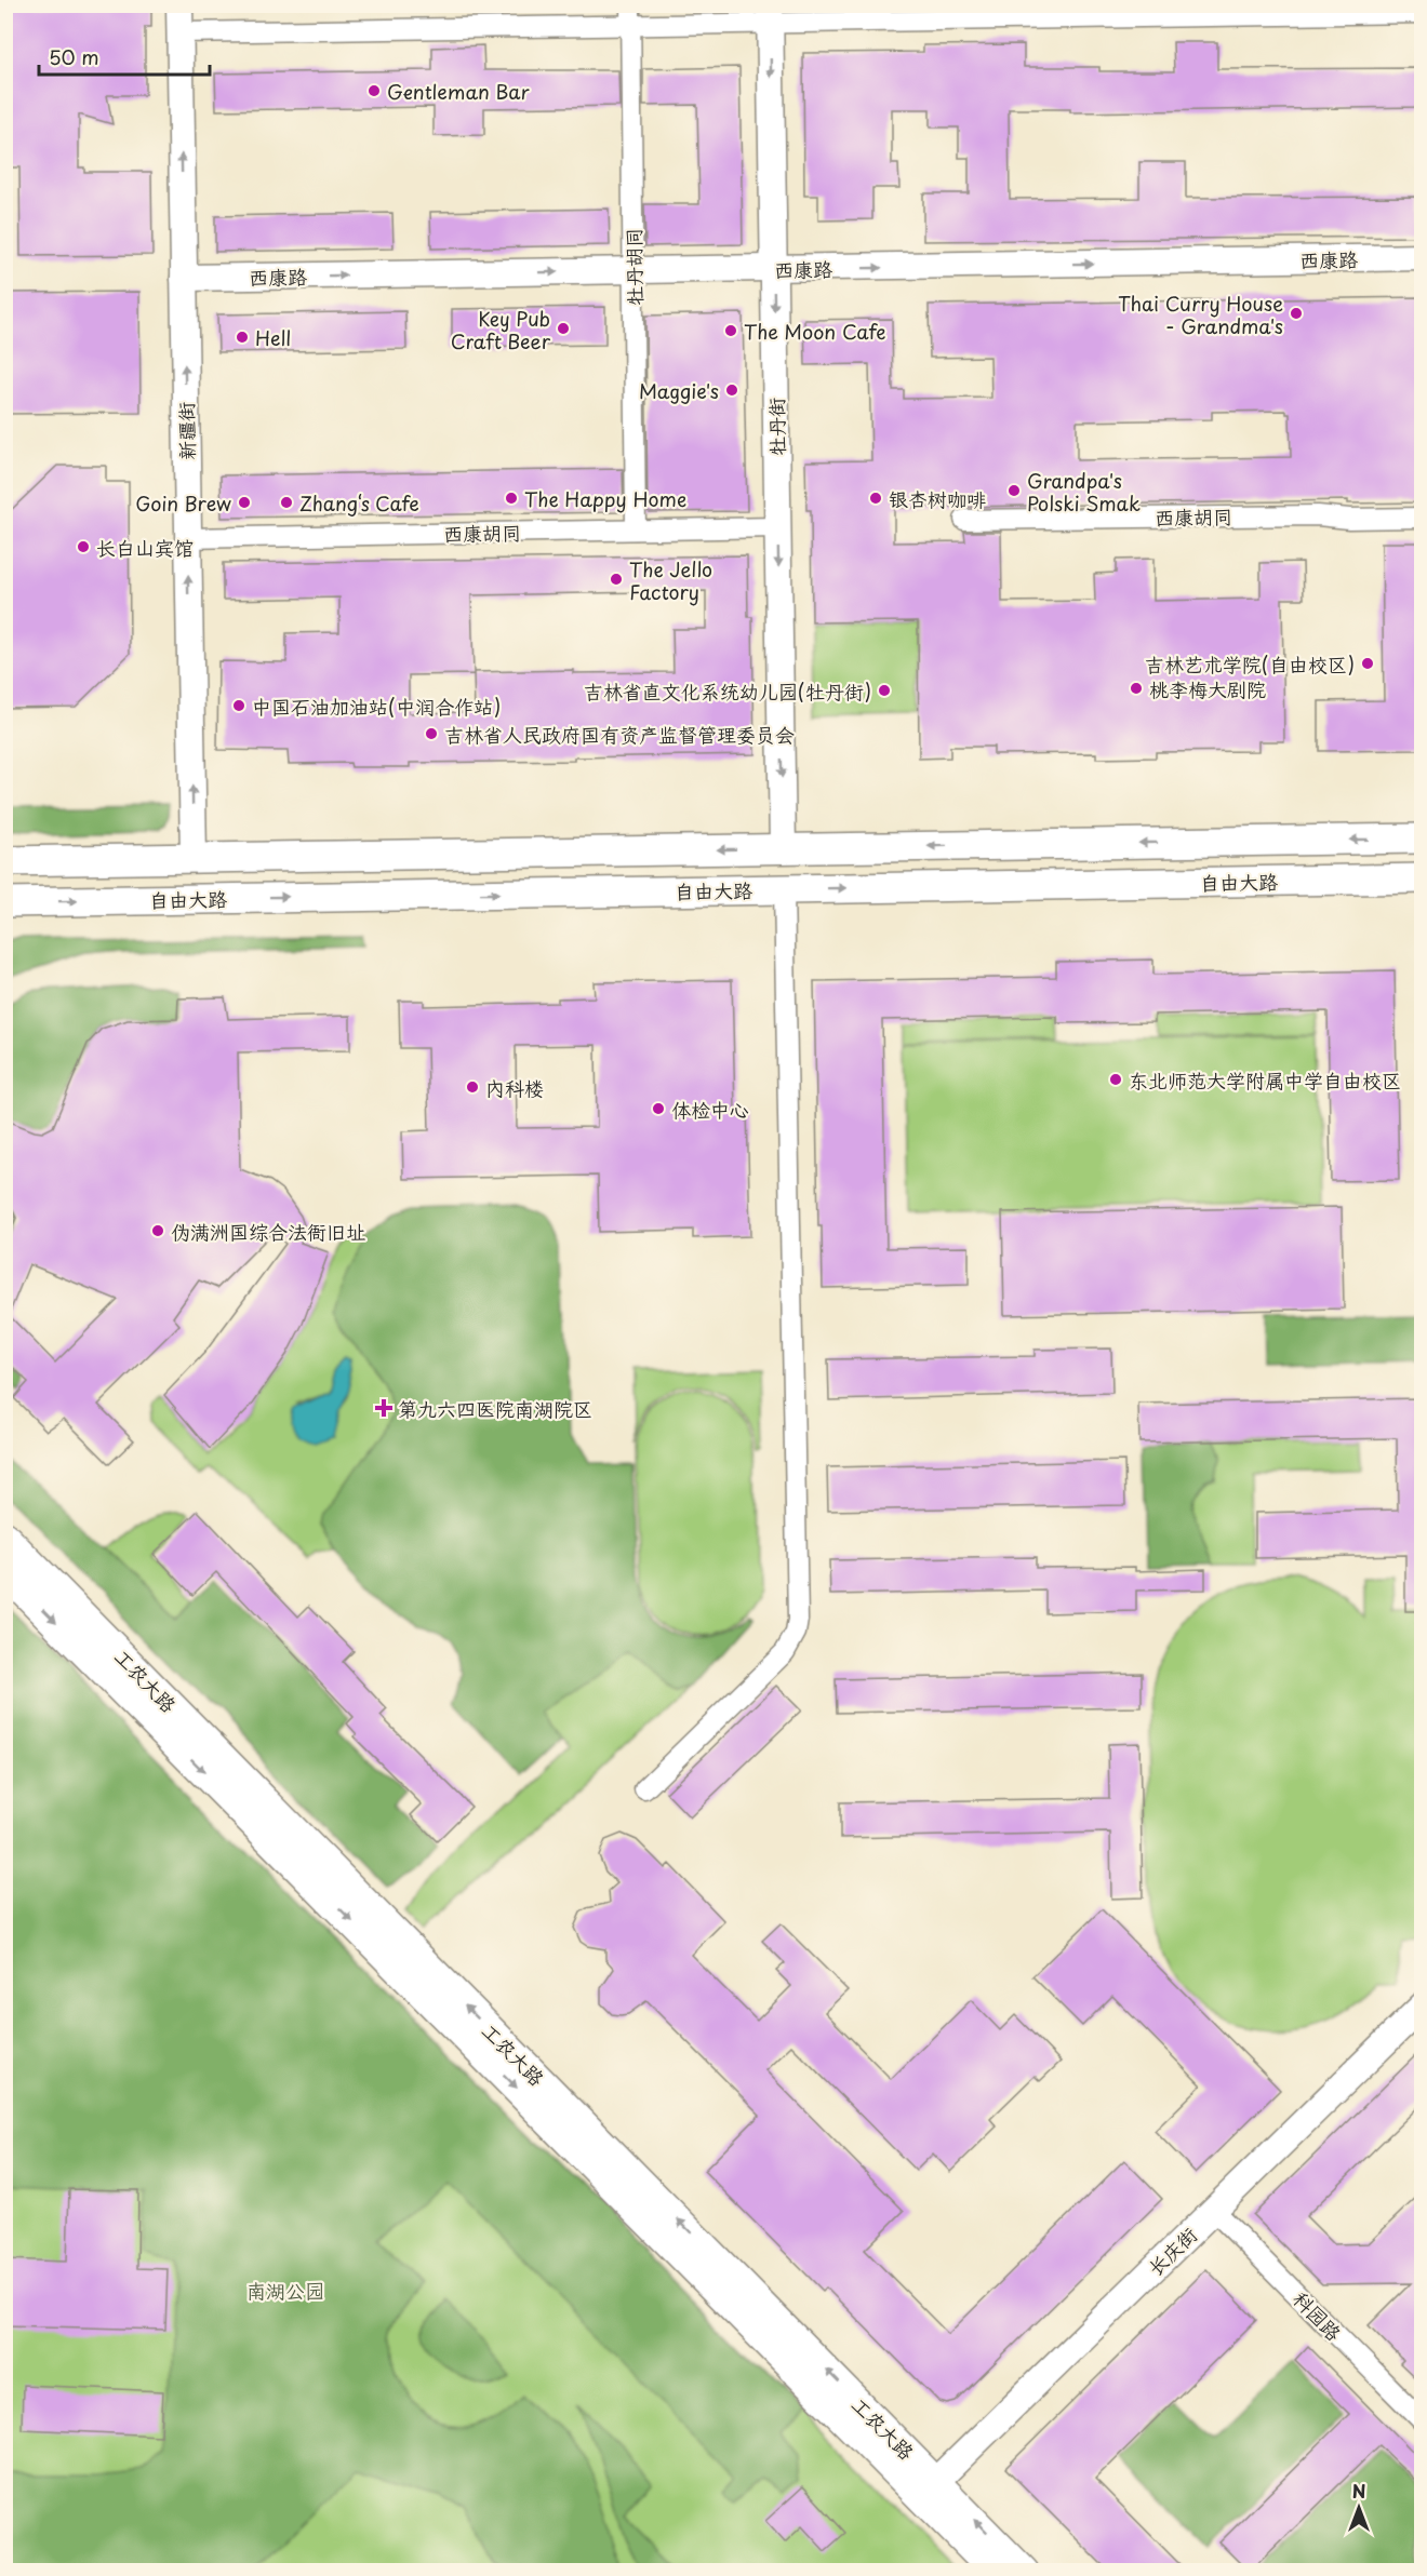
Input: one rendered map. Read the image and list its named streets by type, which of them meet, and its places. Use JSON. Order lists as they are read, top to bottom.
{
  "streets": {
    "main road": ["自由大路", "工农大路"],
    "street": [
      "西康路",
      "牡丹胡同",
      "牡丹街",
      "新疆街",
      "西康胡同",
      "长庆街",
      "科园路"
    ]
  },
  "crossings": [
    ["西康路", "牡丹胡同"],
    ["西康路", "牡丹街"],
    ["西康路", "新疆街"],
    ["牡丹胡同", "西康胡同"],
    ["牡丹街", "西康胡同"],
    ["牡丹街", "自由大路"],
    ["新疆街", "西康胡同"],
    ["新疆街", "自由大路"],
    ["工农大路", "长庆街"],
    ["长庆街", "科园路"]
  ],
  "one_way": ["西康路", "牡丹街", "新疆街"],
  "parks": ["南湖公园"],
  "places": {
    "other": [
      "Gentleman Bar",
      "Thai Curry House - Grandma's",
      "Key Pub Craft Beer",
      "The Moon Cafe",
      "Hell",
      "Maggie's",
      "Grandpa's Polski Smak",
      "The Happy Home",
      "银杏树咖啡",
      "Goin Brew",
      "Zhang‘s Cafe",
      "长白山宾馆",
      "The Jello Factory",
      "吉林艺术学院(自由校区)",
      "桃李梅大剧院",
      "吉林省直文化系统幼儿园(牡丹街)",
      "中国石油加油站(中润合作站)",
      "吉林省人民政府国有资产监督管理委员会",
      "东北师范大学附属中学自由校区",
      "内科楼",
      "体检中心",
      "伪满洲国综合法衙旧址"
    ],
    "health": ["第九六四医院南湖院区"]
  },
  "scale_bar": "50 m",
  "north": "top"
}
